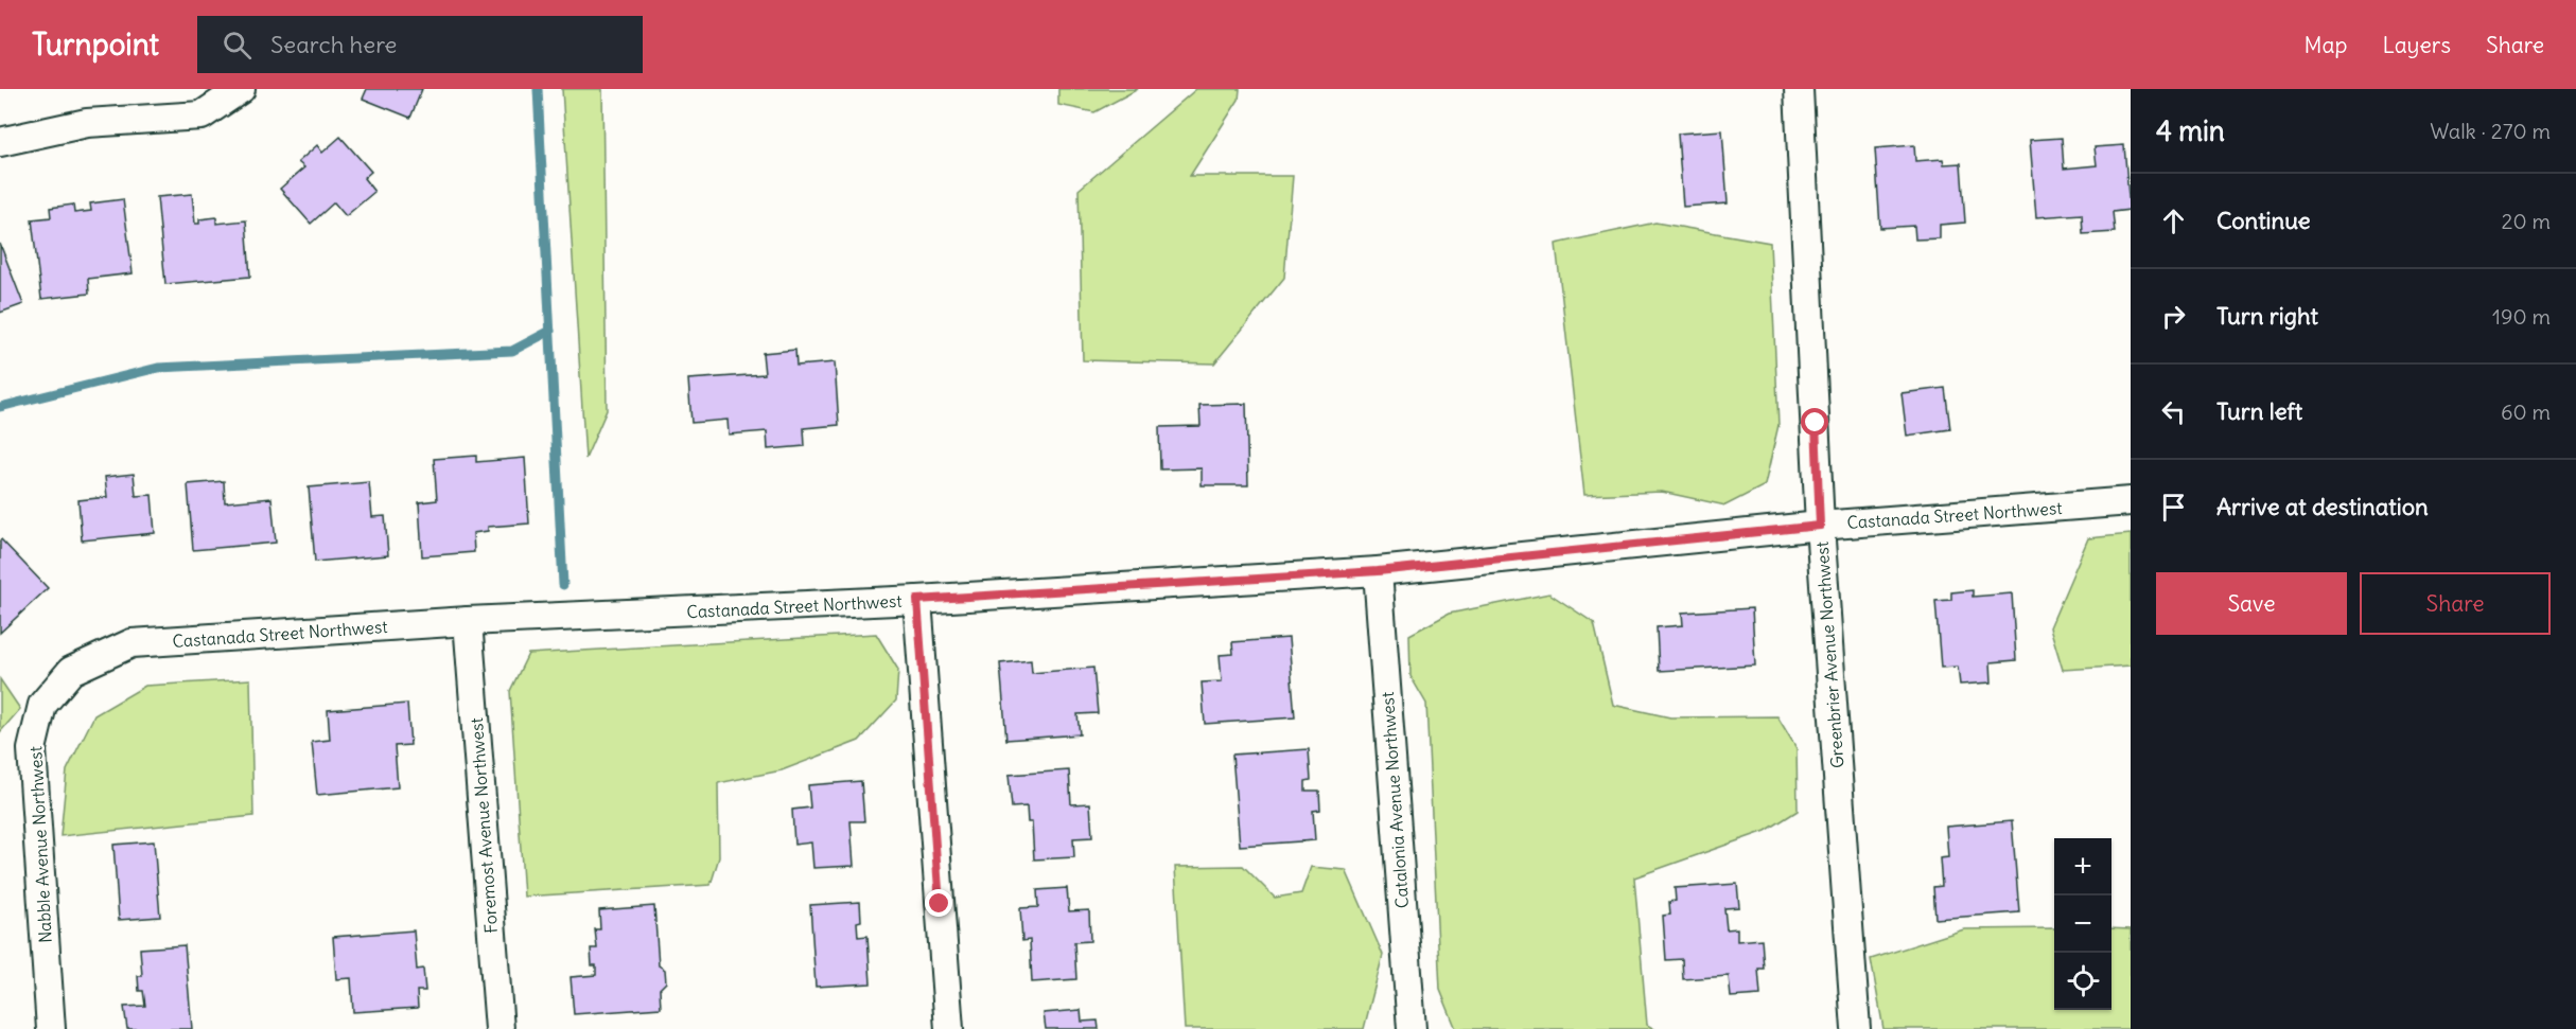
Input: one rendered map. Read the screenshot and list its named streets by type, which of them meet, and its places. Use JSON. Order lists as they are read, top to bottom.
{
  "streets": {
    "street": [
      "Castanada Street Northwest",
      "Greenbrier Avenue Northwest",
      "Catalonia Avenue Northwest",
      "Foremost Avenue Northwest",
      "Nabble Avenue Northwest"
    ]
  },
  "crossings": [
    ["Castanada Street Northwest", "Greenbrier Avenue Northwest"],
    ["Castanada Street Northwest", "Catalonia Avenue Northwest"],
    ["Castanada Street Northwest", "Foremost Avenue Northwest"],
    ["Castanada Street Northwest", "Nabble Avenue Northwest"]
  ],
  "page": {
    "header": "Turnpoint",
    "search": "Search here",
    "nav": ["Map", "Layers", "Share"],
    "heading": ["4 min", "Walk · 270 m"],
    "list": [
      ["Continue", "20 m"],
      ["Turn right", "190 m"],
      ["Turn left", "60 m"],
      "Arrive at destination"
    ],
    "buttons": ["Save", "Share"],
    "map_buttons": ["+", "−"]
  }
}
